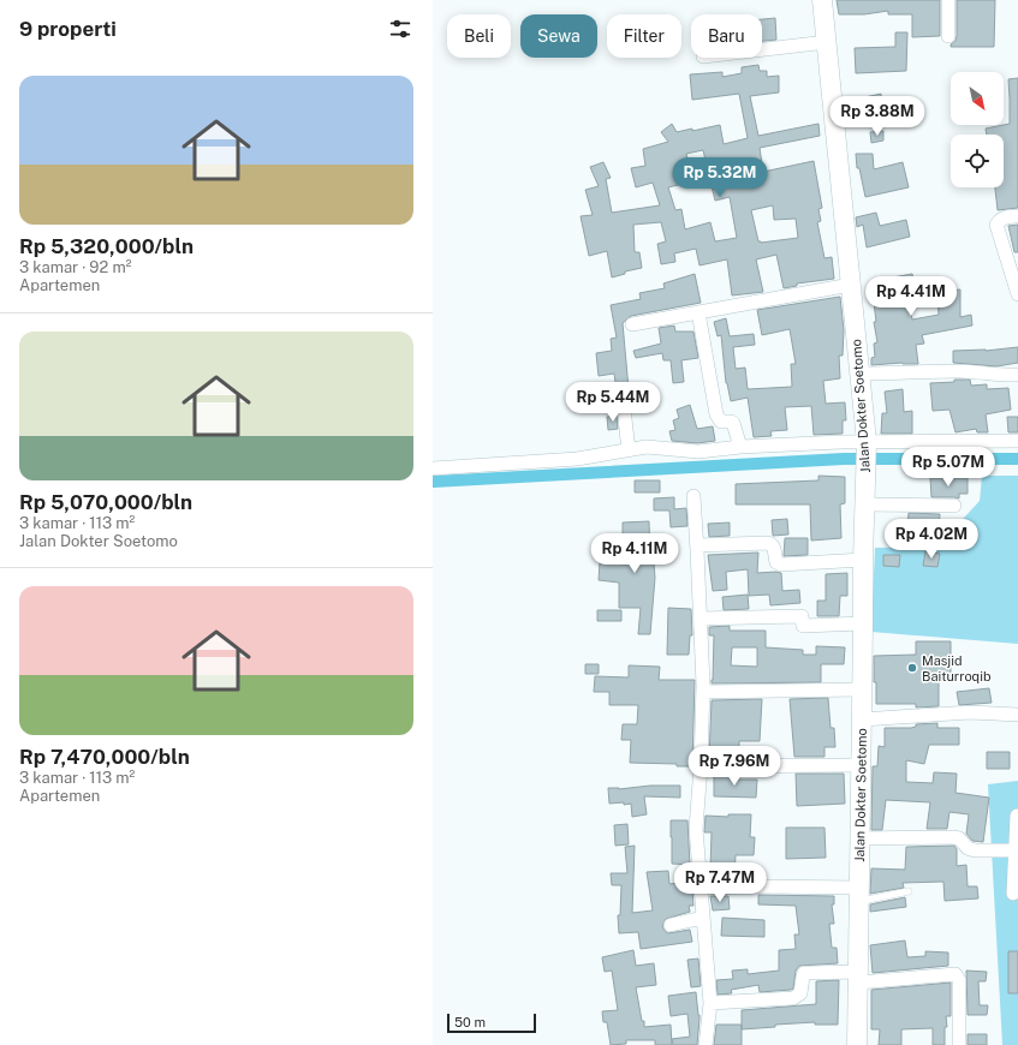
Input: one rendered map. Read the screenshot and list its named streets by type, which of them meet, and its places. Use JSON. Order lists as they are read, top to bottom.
{
  "streets": {
    "street": ["Jalan Dokter Soetomo"]
  },
  "places": ["Masjid Baiturroqib"],
  "scale_bar": "50 m",
  "north": "bottom right",
  "page": {
    "heading": "9 properti",
    "chip": [
      "Beli",
      "Sewa",
      "Filter",
      "Baru"
    ],
    "list": [
      {
        "name": "Rp 5,320,000/bln",
        "note": "3 kamar · 92 m² · Apartemen"
      },
      {
        "name": "Rp 5,070,000/bln",
        "note": "3 kamar · 113 m² · Jalan Dokter Soetomo"
      },
      {
        "name": "Rp 7,470,000/bln",
        "note": "3 kamar · 113 m² · Apartemen"
      }
    ],
    "price": [
      "Rp 3.88M",
      "Rp 5.32M",
      "Rp 4.41M",
      "Rp 5.44M",
      "Rp 5.07M",
      "Rp 4.02M",
      "Rp 4.11M",
      "Rp 7.96M",
      "Rp 7.47M"
    ],
    "scale": "50 m"
  }
}
